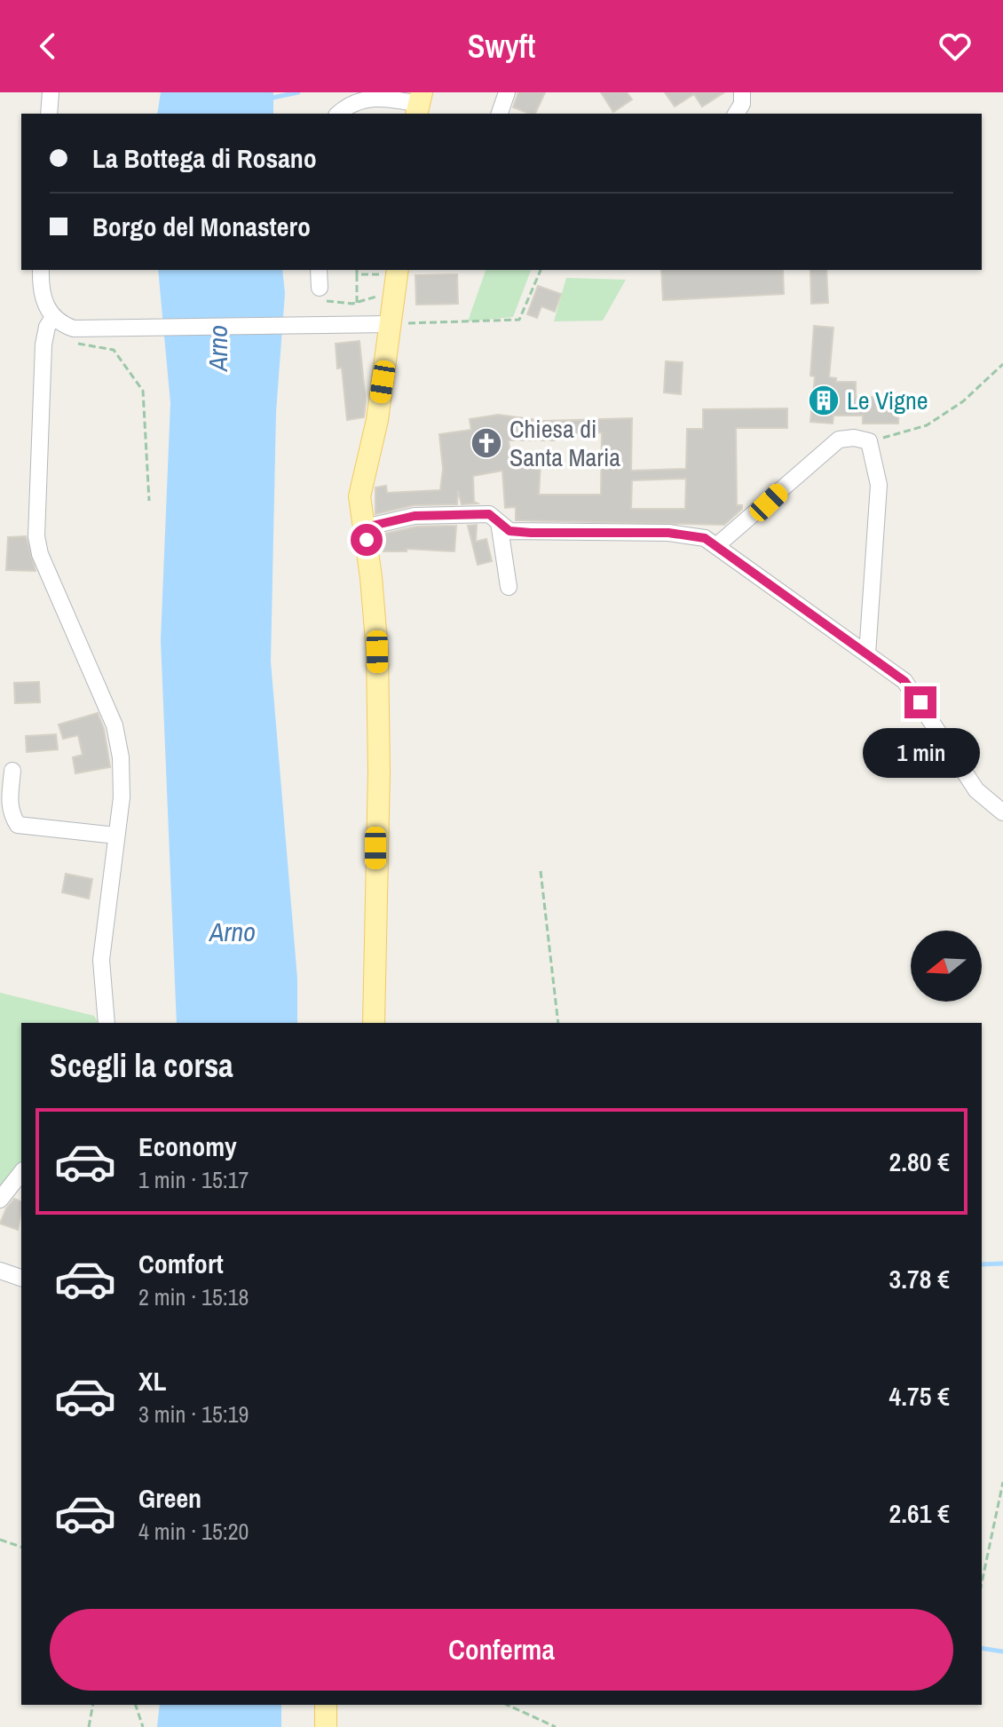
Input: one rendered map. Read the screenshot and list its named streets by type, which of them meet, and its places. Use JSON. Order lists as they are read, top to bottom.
{
  "water": ["Arno"],
  "places": {
    "building": ["Le Vigne"],
    "church": ["Chiesa di Santa Maria"]
  },
  "north": "left",
  "page": {
    "header": "Swyft",
    "banner": ["La Bottega di Rosano", "Borgo del Monastero"],
    "bubble": "1 min",
    "heading": "Scegli la corsa",
    "list": [
      {
        "name": "Economy",
        "note": "1 min · 15:17",
        "value": "2.80 €"
      },
      {
        "name": "Comfort",
        "note": "2 min · 15:18",
        "value": "3.78 €"
      },
      {
        "name": "XL",
        "note": "3 min · 15:19",
        "value": "4.75 €"
      },
      {
        "name": "Green",
        "note": "4 min · 15:20",
        "value": "2.61 €"
      }
    ],
    "buttons": "Conferma"
  }
}
